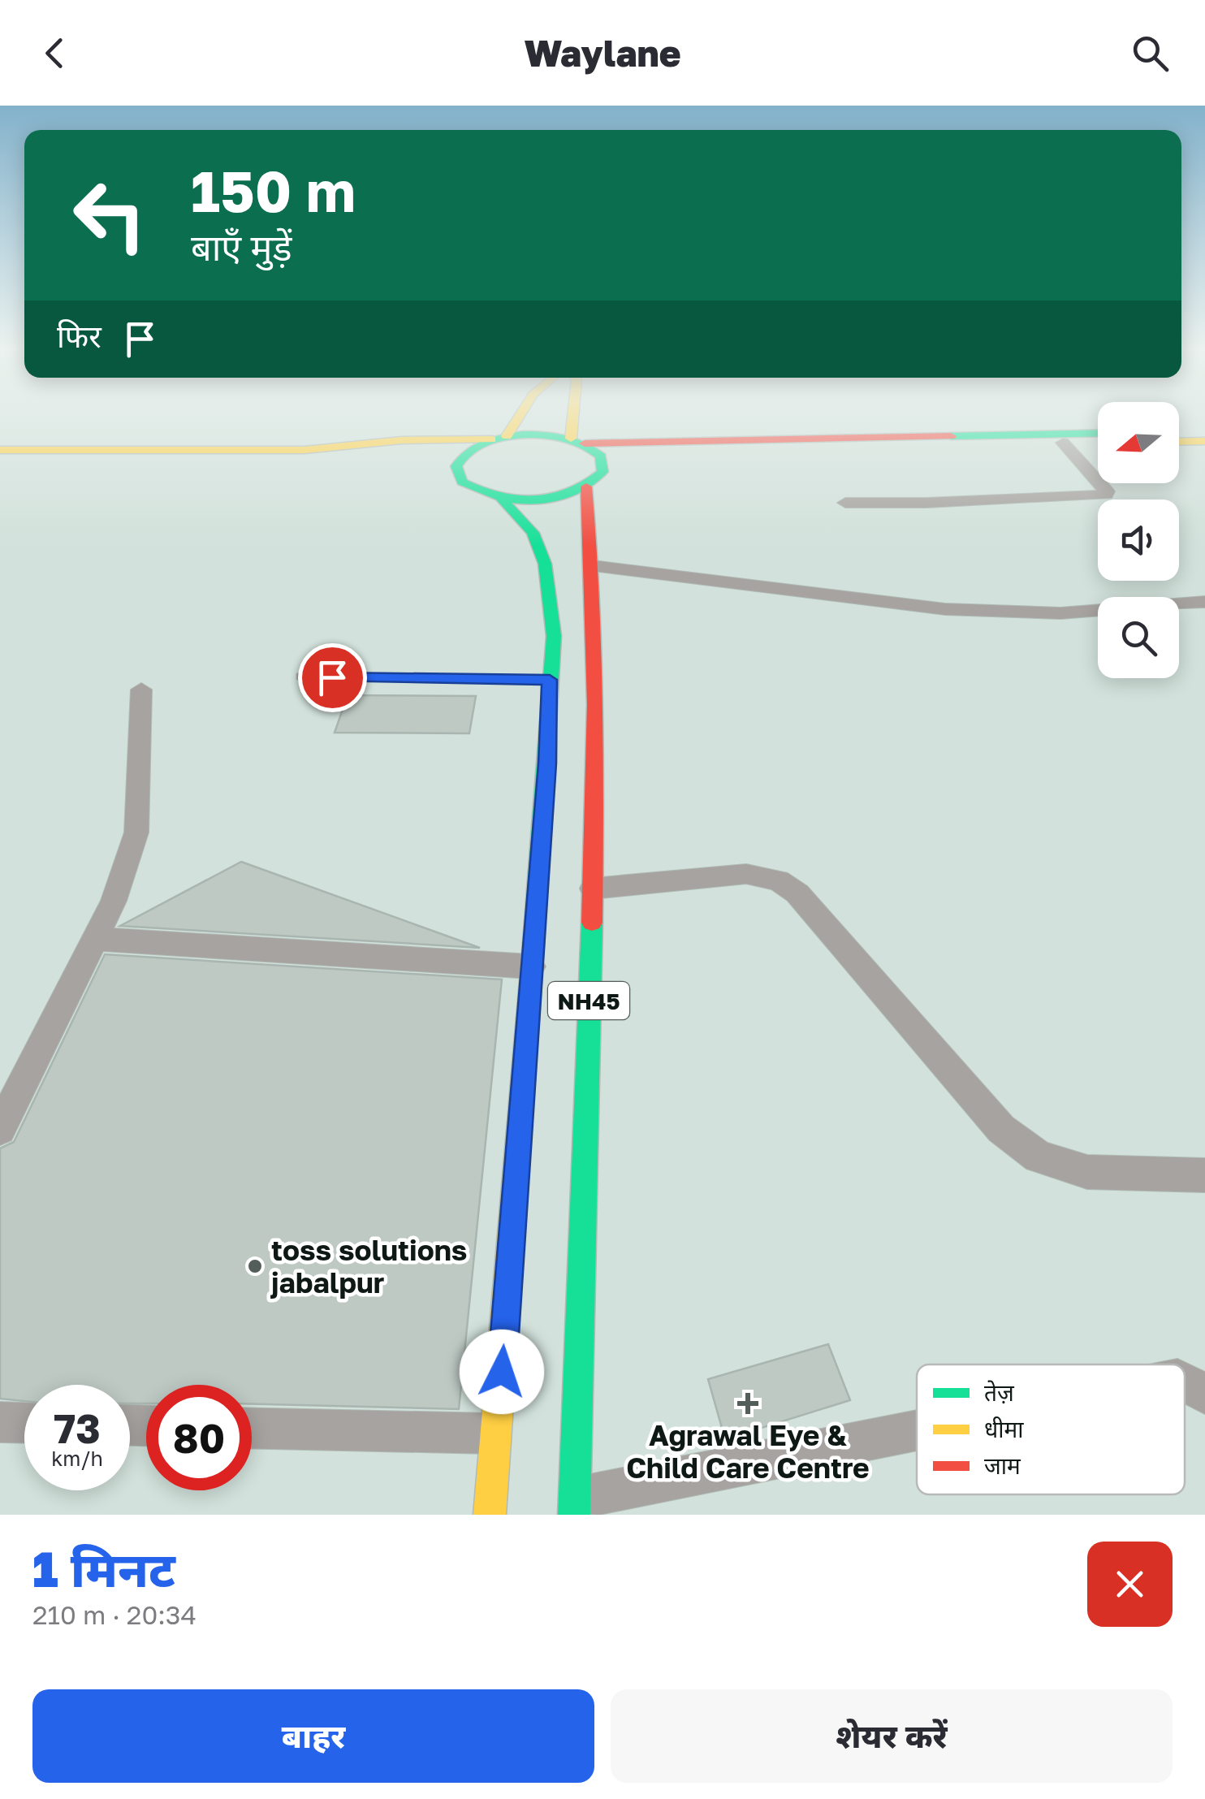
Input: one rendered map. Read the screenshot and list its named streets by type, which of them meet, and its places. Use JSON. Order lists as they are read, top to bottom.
{
  "streets": {
    "main road": ["NH45"]
  },
  "places": {
    "other": ["toss solutions jabalpur"],
    "health": ["Agrawal Eye & Child Care Centre"]
  },
  "legend": ["तेज़", "धीमा", "जाम"],
  "north": "left",
  "page": {
    "header": "Waylane",
    "turn": ["150 m", "बाएँ मुड़ें"],
    "then": "फिर",
    "speed": "73 km/h",
    "limit": "80",
    "heading": ["1 मिनट", "210 m · 20:34"],
    "buttons": ["बाहर", "शेयर करें"]
  }
}
